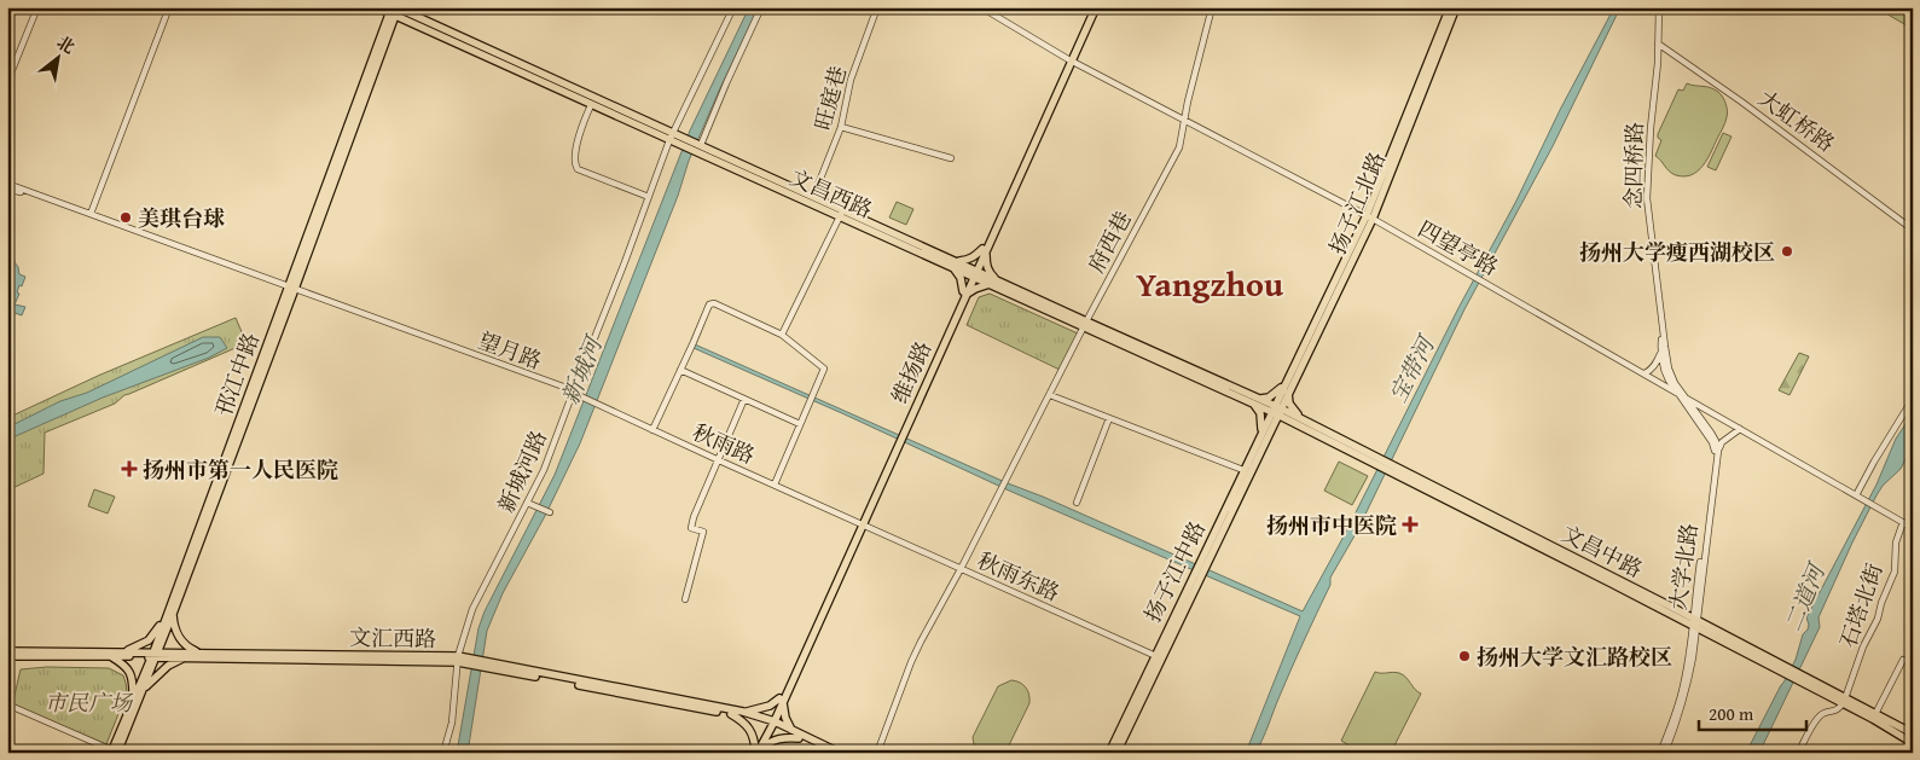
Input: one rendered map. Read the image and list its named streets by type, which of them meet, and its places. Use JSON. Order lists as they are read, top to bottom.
{
  "streets": {
    "main road": [
      "文昌西路",
      "扬子江北路",
      "维扬路",
      "邗江中路",
      "文昌中路",
      "扬子江中路",
      "文汇西路"
    ],
    "street": [
      "旺庭巷",
      "大虹桥路",
      "念四桥路",
      "府西巷",
      "四望亭路",
      "望月路",
      "秋雨路",
      "新城河路",
      "大学北路",
      "秋雨东路",
      "石塔北街"
    ]
  },
  "crossings": [
    ["旺庭巷", "文昌西路"],
    ["大虹桥路", "念四桥路"],
    ["念四桥路", "四望亭路"],
    ["念四桥路", "大学北路"],
    ["文昌西路", "扬子江北路"],
    ["文昌西路", "府西巷"],
    ["文昌西路", "维扬路"],
    ["文昌西路", "邗江中路"],
    ["文昌西路", "新城河路"],
    ["文昌西路", "文昌中路"],
    ["文昌西路", "扬子江中路"],
    ["扬子江北路", "四望亭路"],
    ["扬子江北路", "文昌中路"],
    ["扬子江北路", "扬子江中路"],
    ["府西巷", "四望亭路"],
    ["府西巷", "秋雨东路"],
    ["四望亭路", "维扬路"],
    ["四望亭路", "大学北路"],
    ["四望亭路", "石塔北街"],
    ["望月路", "邗江中路"],
    ["望月路", "秋雨路"],
    ["望月路", "新城河路"],
    ["维扬路", "秋雨路"],
    ["维扬路", "秋雨东路"],
    ["维扬路", "文汇西路"],
    ["邗江中路", "文汇西路"],
    ["秋雨路", "新城河路"],
    ["秋雨路", "秋雨东路"],
    ["新城河路", "文汇西路"],
    ["文昌中路", "大学北路"],
    ["文昌中路", "扬子江中路"],
    ["文昌中路", "石塔北街"],
    ["扬子江中路", "秋雨东路"]
  ],
  "districts": ["Yangzhou"],
  "water": ["宝带河", "新城河", "二道河"],
  "parks": ["市民广场"],
  "places": {
    "other": ["美琪台球", "扬州大学瘦西湖校区", "扬州大学文汇路校区"],
    "health": ["扬州市第一人民医院", "扬州市中医院"]
  },
  "scale_bar": "200 m",
  "north": "top right"
}
